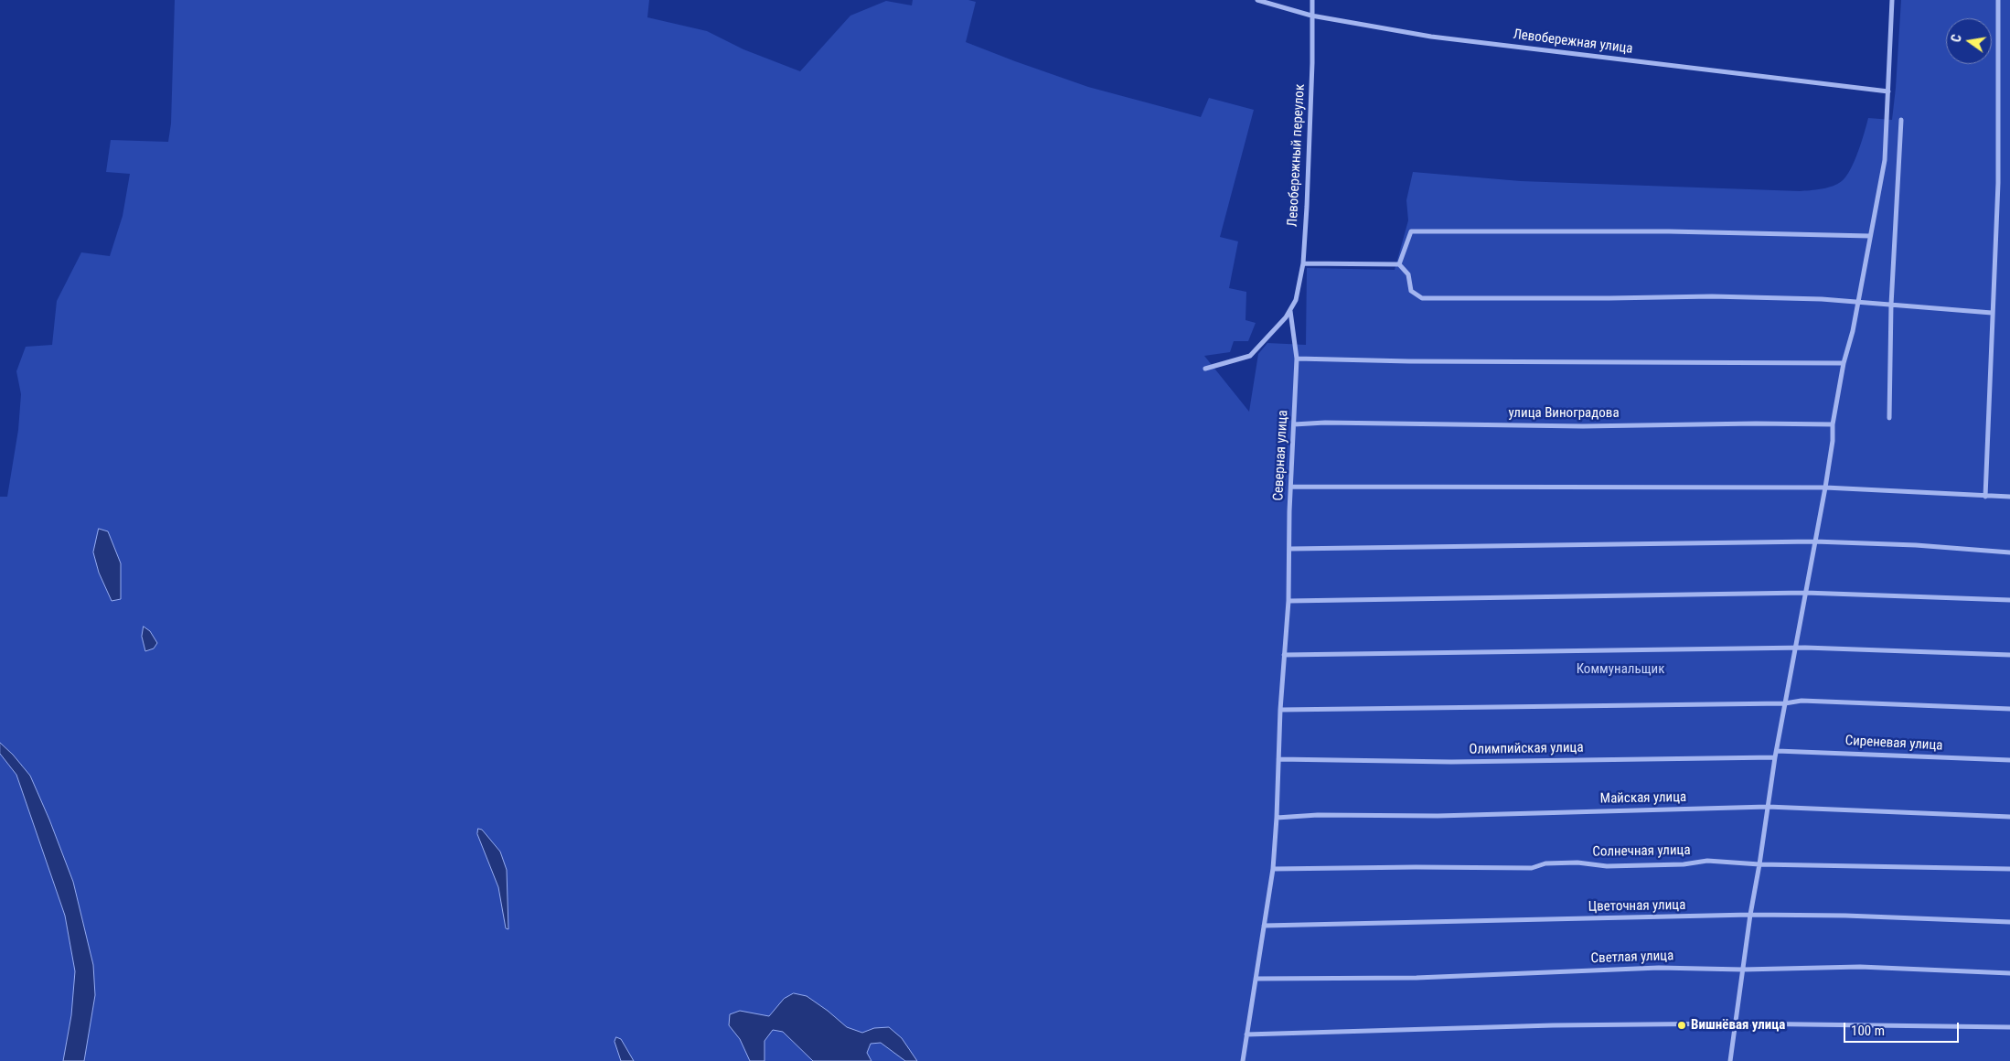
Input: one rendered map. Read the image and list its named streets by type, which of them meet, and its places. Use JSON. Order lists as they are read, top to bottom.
{
  "streets": {
    "street": [
      "Левобережная улица",
      "Левобережный переулок",
      "улица Виноградова",
      "Северная улица",
      "Сиреневая улица",
      "Олимпийская улица",
      "Майская улица",
      "Солнечная улица",
      "Цветочная улица",
      "Светлая улица"
    ]
  },
  "crossings": [
    ["Левобережная улица", "Левобережный переулок"],
    ["Левобережный переулок", "Северная улица"],
    ["улица Виноградова", "Северная улица"],
    ["Северная улица", "Олимпийская улица"],
    ["Северная улица", "Майская улица"],
    ["Северная улица", "Солнечная улица"],
    ["Северная улица", "Цветочная улица"],
    ["Северная улица", "Светлая улица"]
  ],
  "parks": ["Коммунальщик"],
  "places": ["Вишнёвая улица"],
  "scale_bar": "100 m",
  "north": "left"
}
